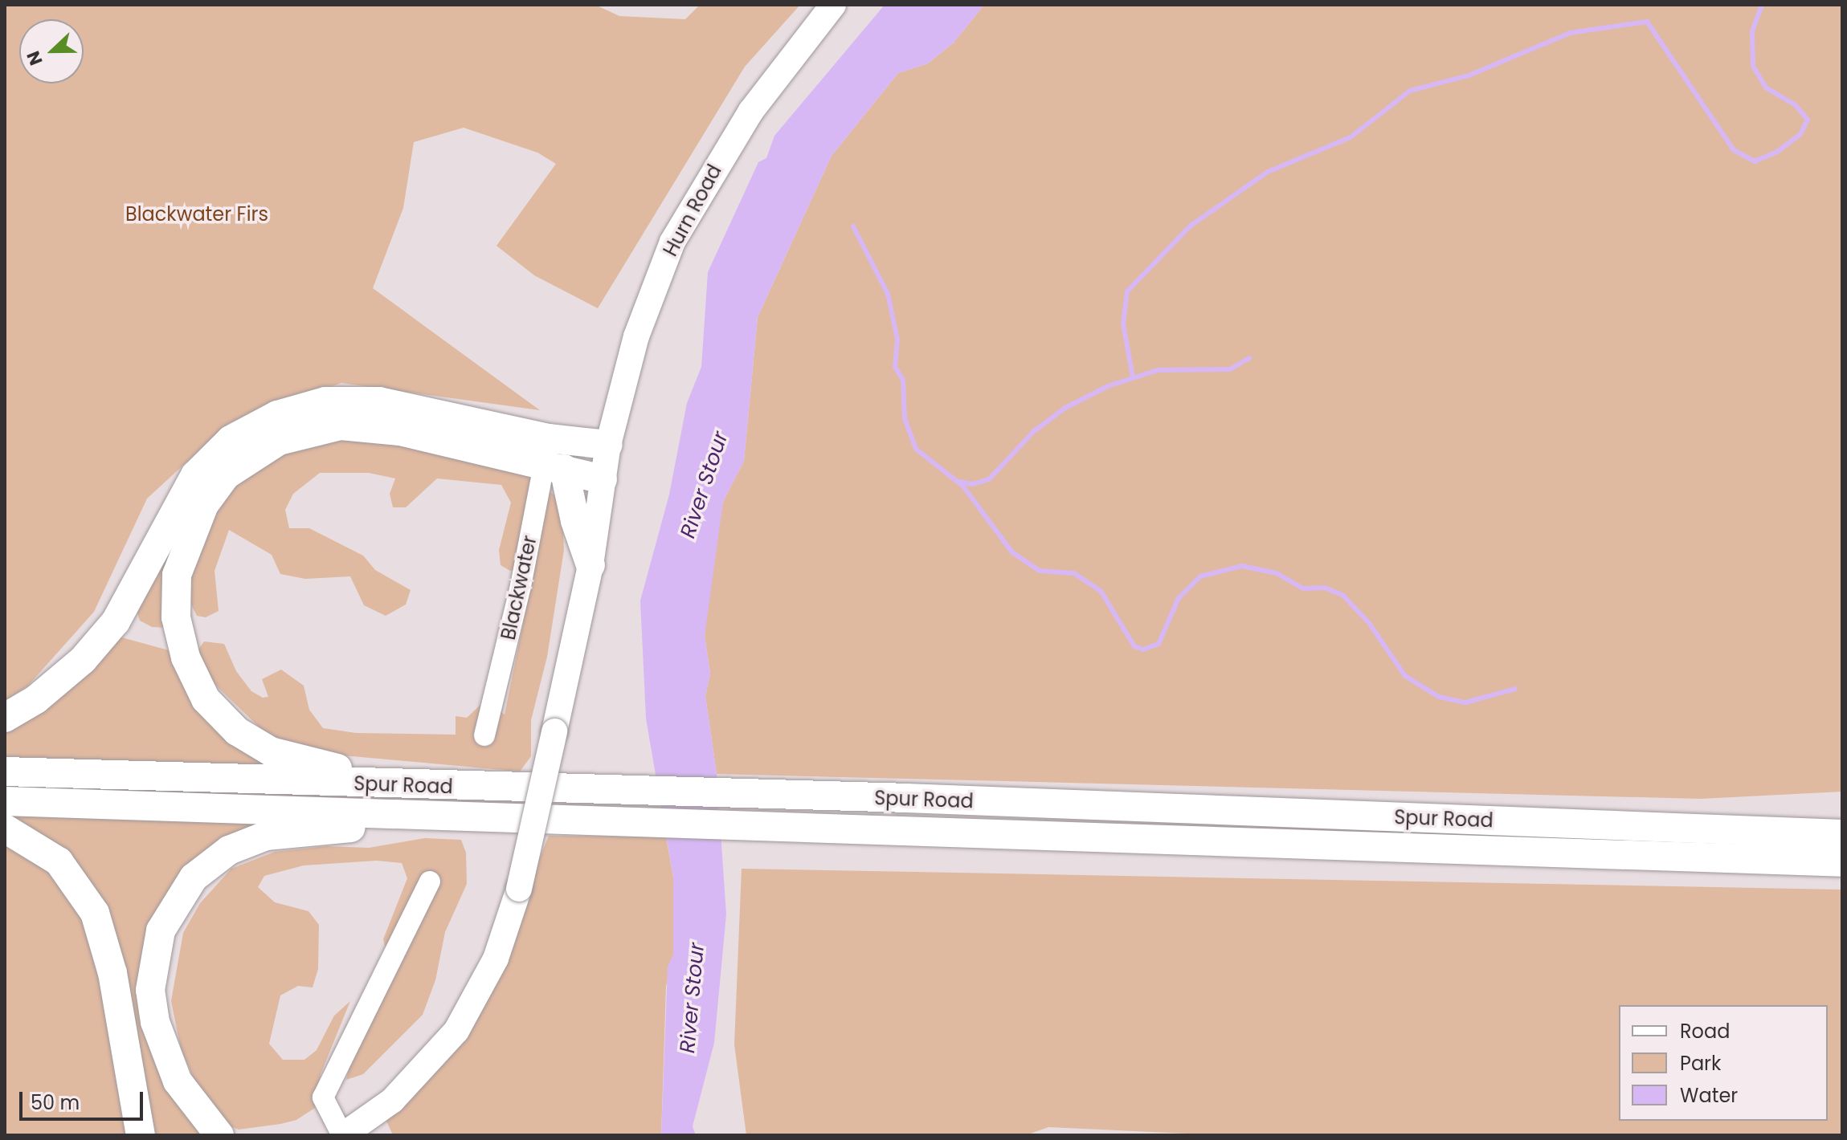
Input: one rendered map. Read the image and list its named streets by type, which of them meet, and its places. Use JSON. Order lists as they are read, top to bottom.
{
  "streets": {
    "highway": ["Spur Road"],
    "main road": ["Hurn Road"],
    "street": ["Blackwater"]
  },
  "water": ["River Stour"],
  "parks": ["Blackwater Firs"],
  "legend": ["Road", "Park", "Water"],
  "scale_bar": "50 m",
  "north": "left"
}
